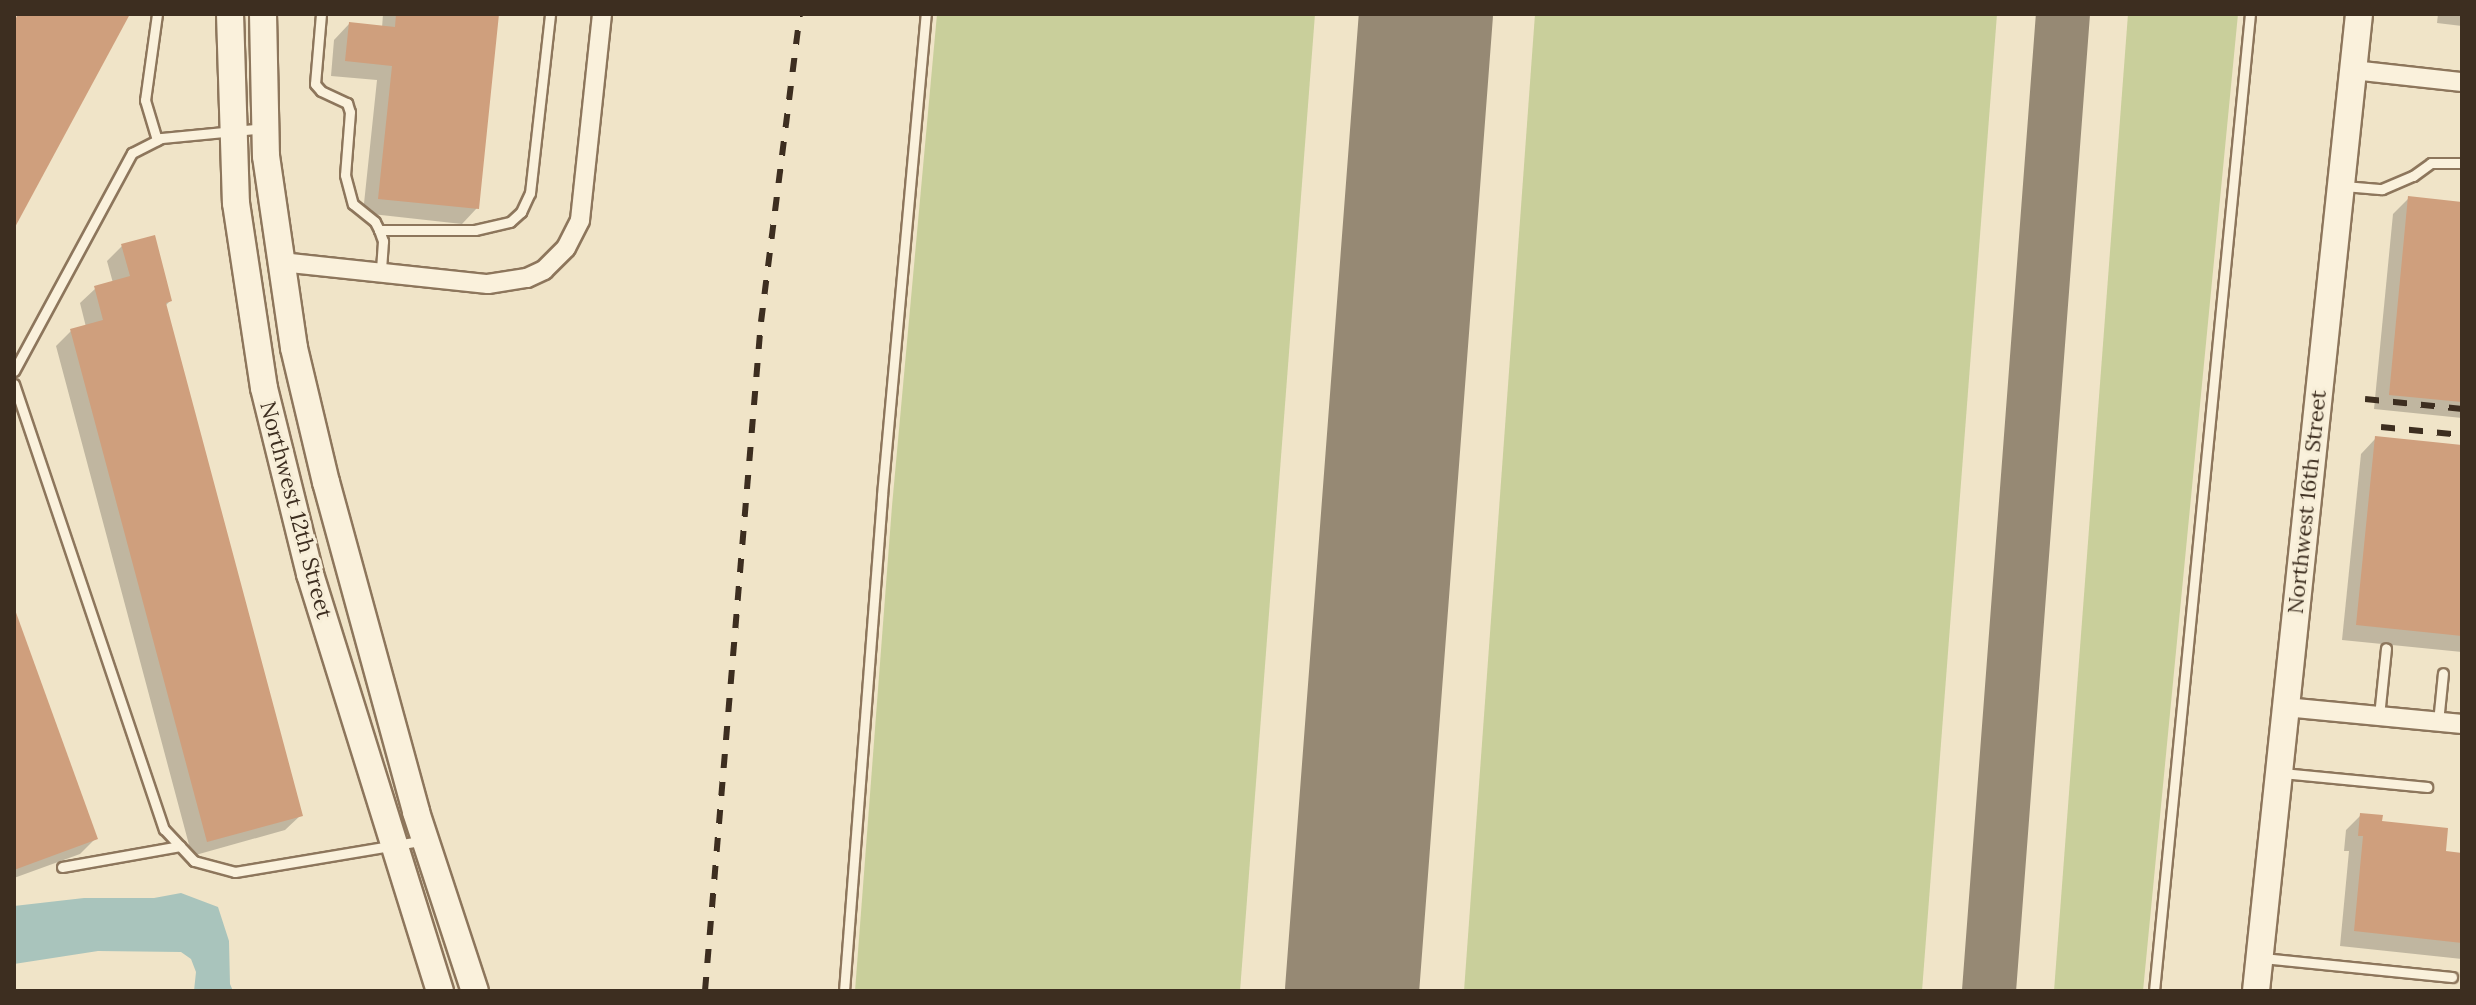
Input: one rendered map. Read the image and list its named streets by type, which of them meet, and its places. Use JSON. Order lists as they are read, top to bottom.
{
  "streets": {
    "main road": ["Northwest 16th Street", "Northwest 12th Street"]
  }
}
